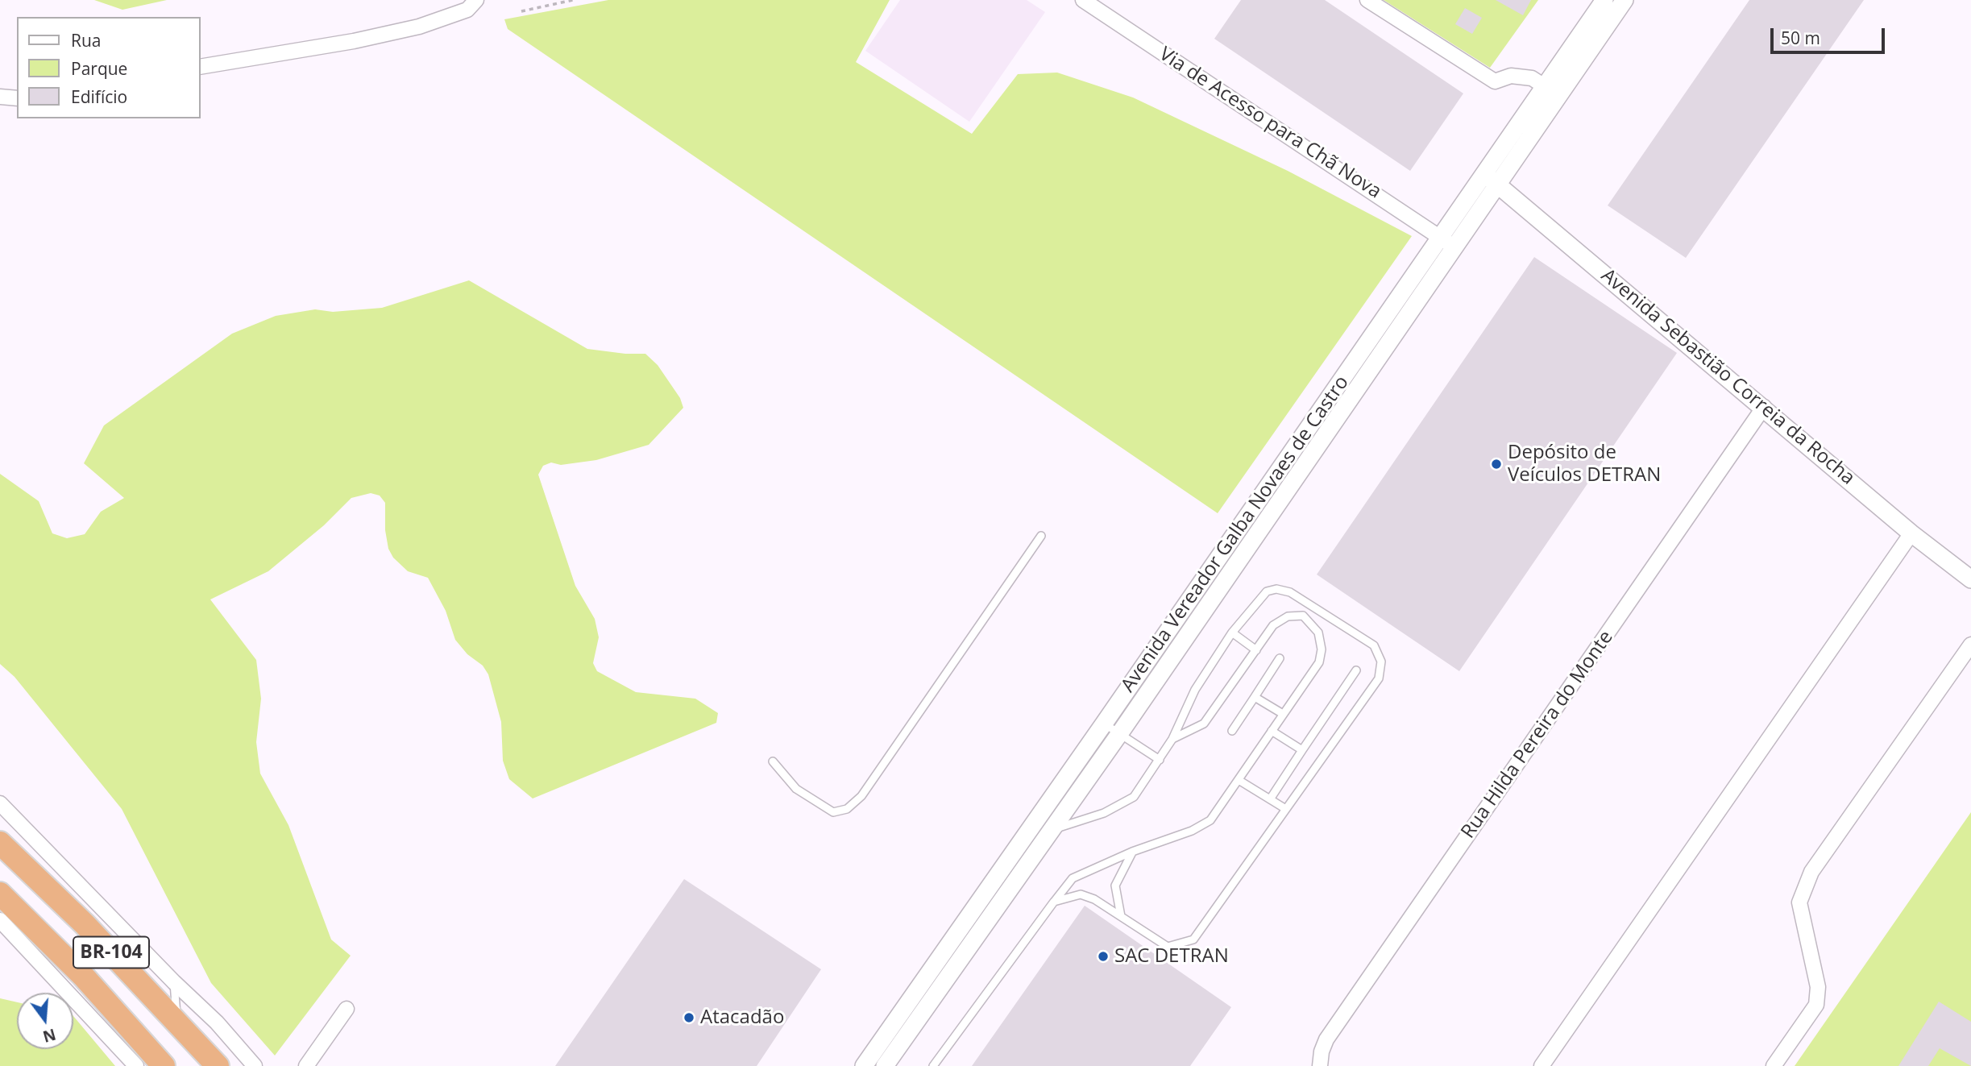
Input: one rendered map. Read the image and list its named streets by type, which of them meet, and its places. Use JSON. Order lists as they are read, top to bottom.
{
  "streets": {
    "highway": ["BR-104"],
    "street": [
      "Via de Acesso para Chã Nova",
      "Avenida Sebastião Correia da Rocha",
      "Avenida Vereador Galba Novaes de Castro",
      "Rua Hilda Pereira do Monte"
    ]
  },
  "crossings": [
    ["Via de Acesso para Chã Nova", "Avenida Vereador Galba Novaes de Castro"],
    ["Avenida Sebastião Correia da Rocha", "Avenida Vereador Galba Novaes de Castro"],
    ["Avenida Sebastião Correia da Rocha", "Rua Hilda Pereira do Monte"]
  ],
  "places": ["Depósito de Veículos DETRAN", "SAC DETRAN", "Atacadão"],
  "legend": ["Rua", "Parque", "Edifício"],
  "scale_bar": "50 m",
  "north": "bottom"
}
